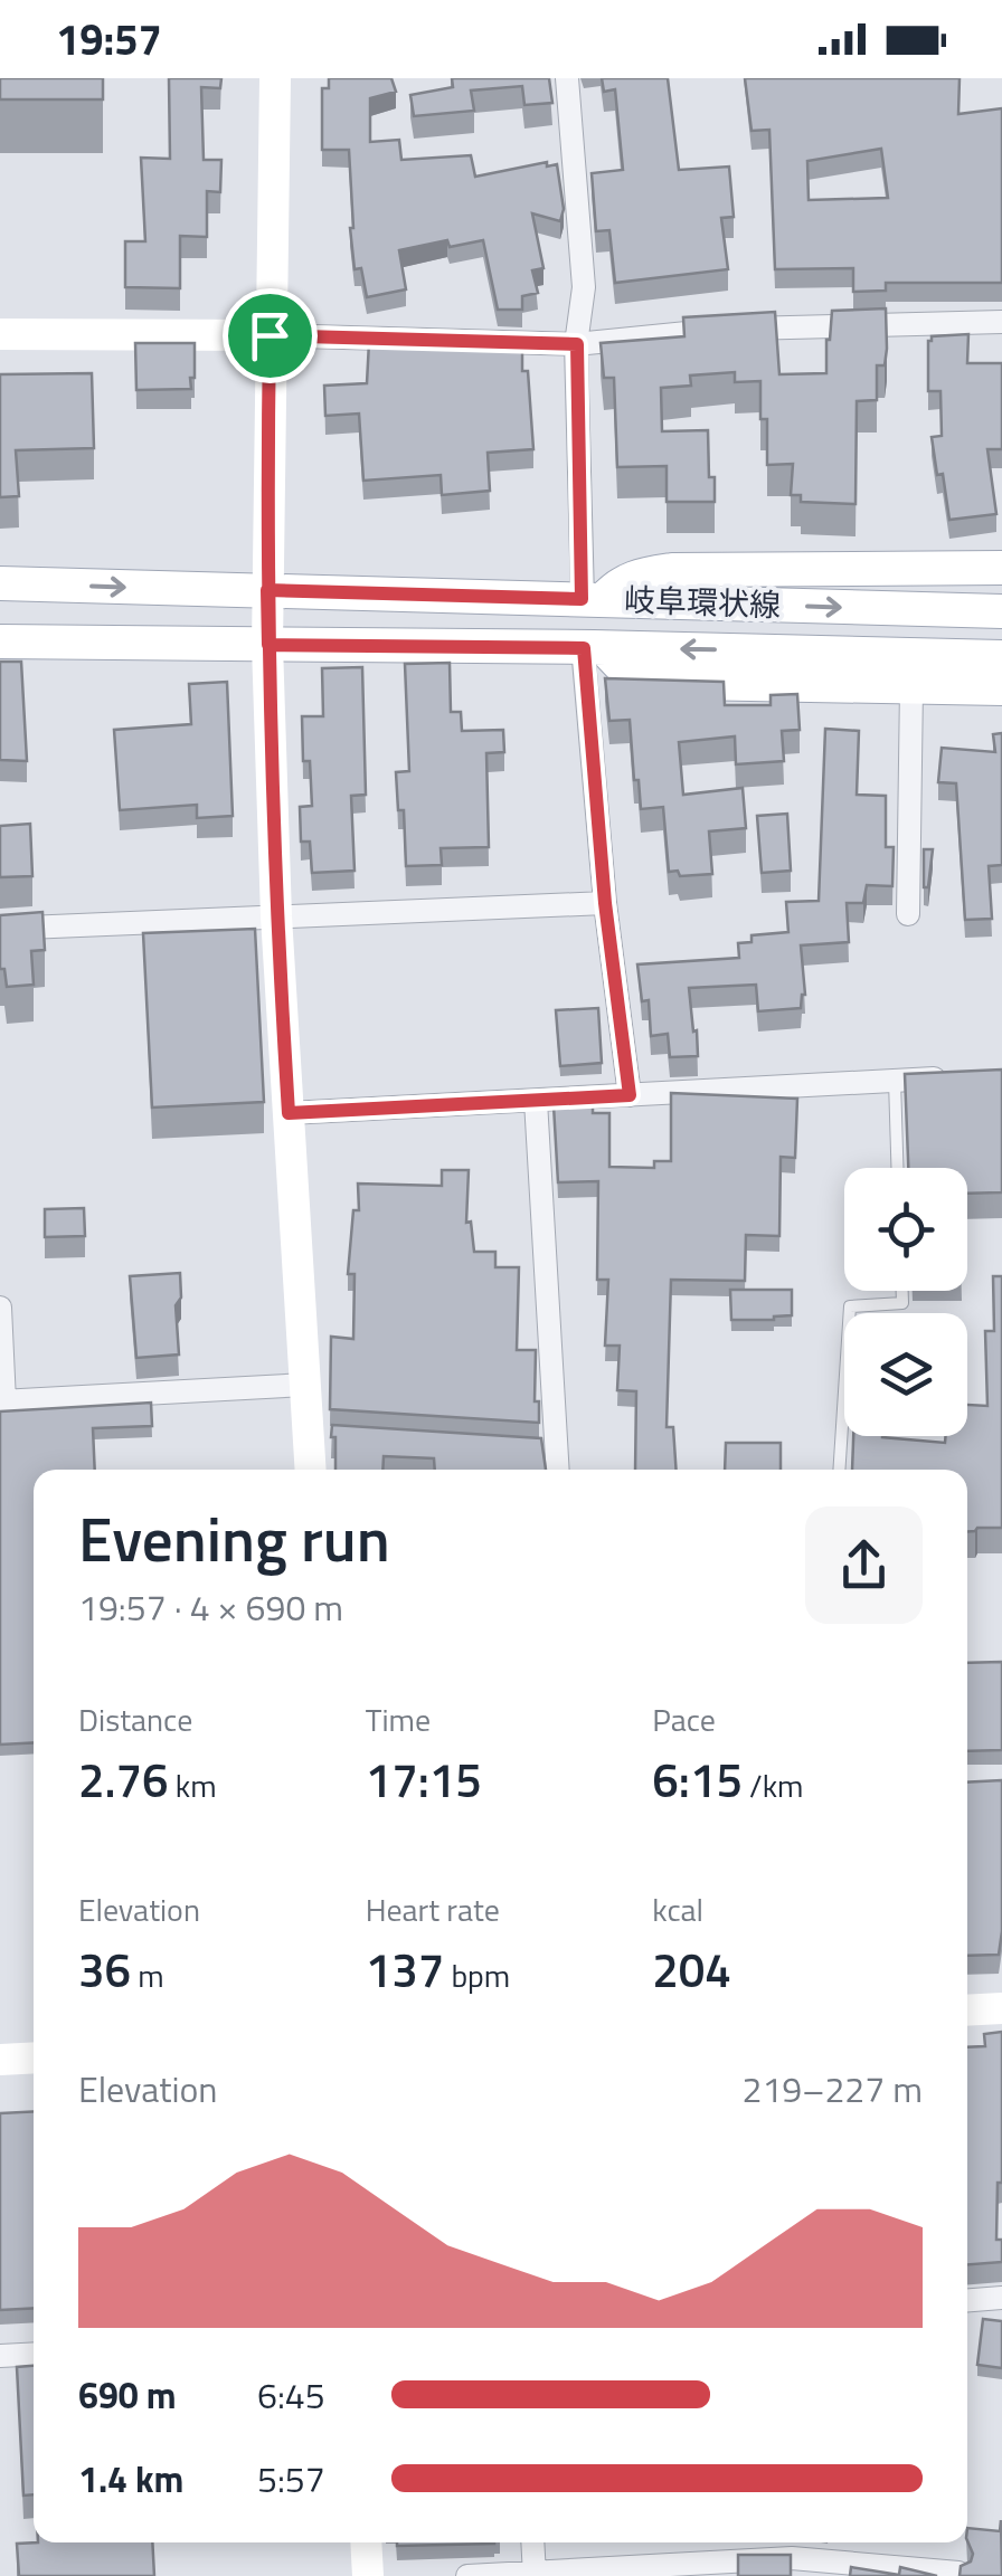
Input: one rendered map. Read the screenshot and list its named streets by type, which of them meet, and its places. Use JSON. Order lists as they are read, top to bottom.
{
  "streets": {
    "main road": ["岐阜環状線"]
  },
  "page": {
    "status": "19:57",
    "heading": ["Evening run", "19:57 · 4 × 690 m"],
    "stats": [
      ["Distance", "2.76 km"],
      ["Time", "17:15"],
      ["Pace", "6:15 /km"],
      ["Elevation", "36 m"],
      ["Heart rate", "137 bpm"],
      ["kcal", "204"]
    ],
    "chart": ["Elevation", "219–227 m"],
    "list": [
      {
        "name": "690 m",
        "note": "6:45"
      },
      {
        "name": "1.4 km",
        "note": "5:57"
      }
    ]
  }
}
